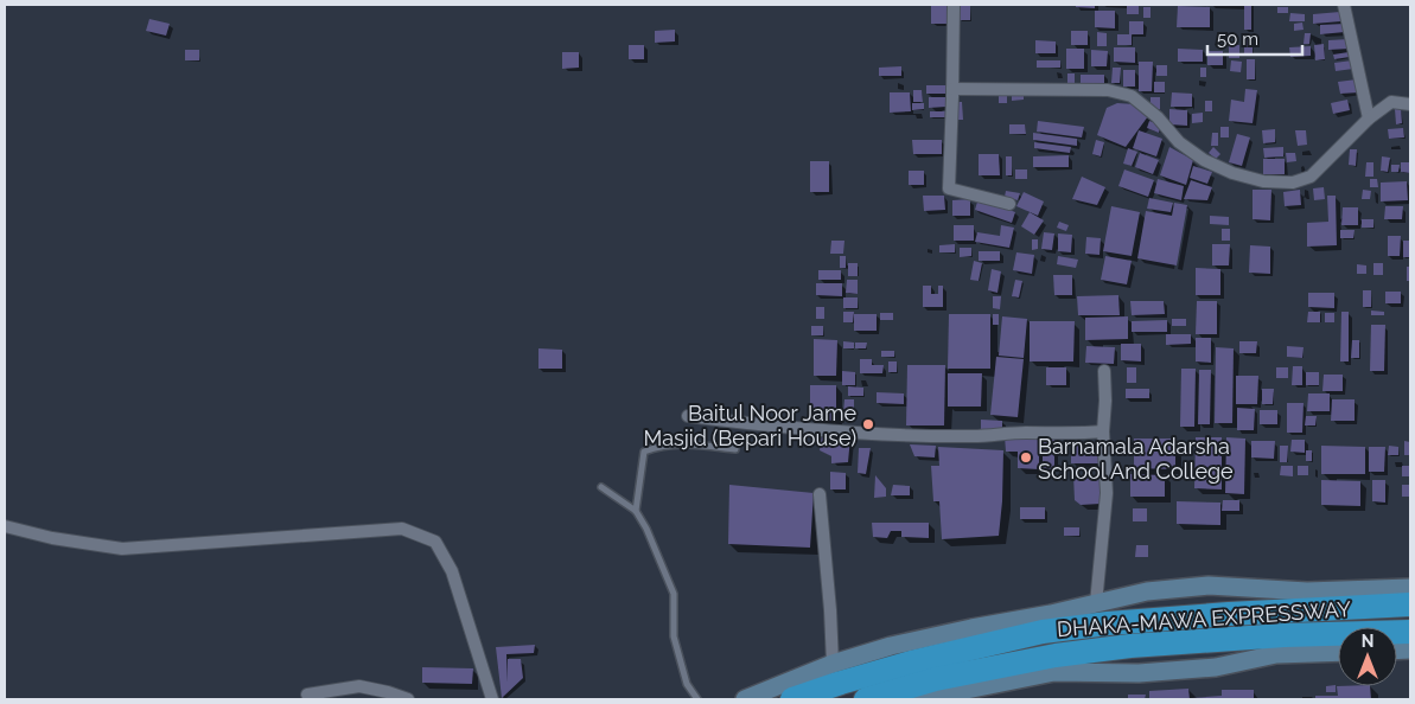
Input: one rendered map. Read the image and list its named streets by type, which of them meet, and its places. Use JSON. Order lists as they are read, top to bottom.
{
  "streets": {
    "highway": ["DHAKA-MAWA EXPRESSWAY"]
  },
  "places": ["Baitul Noor Jame Masjid (Bepari House)", "Barnamala Adarsha School And College"],
  "scale_bar": "50 m",
  "north": "top"
}
